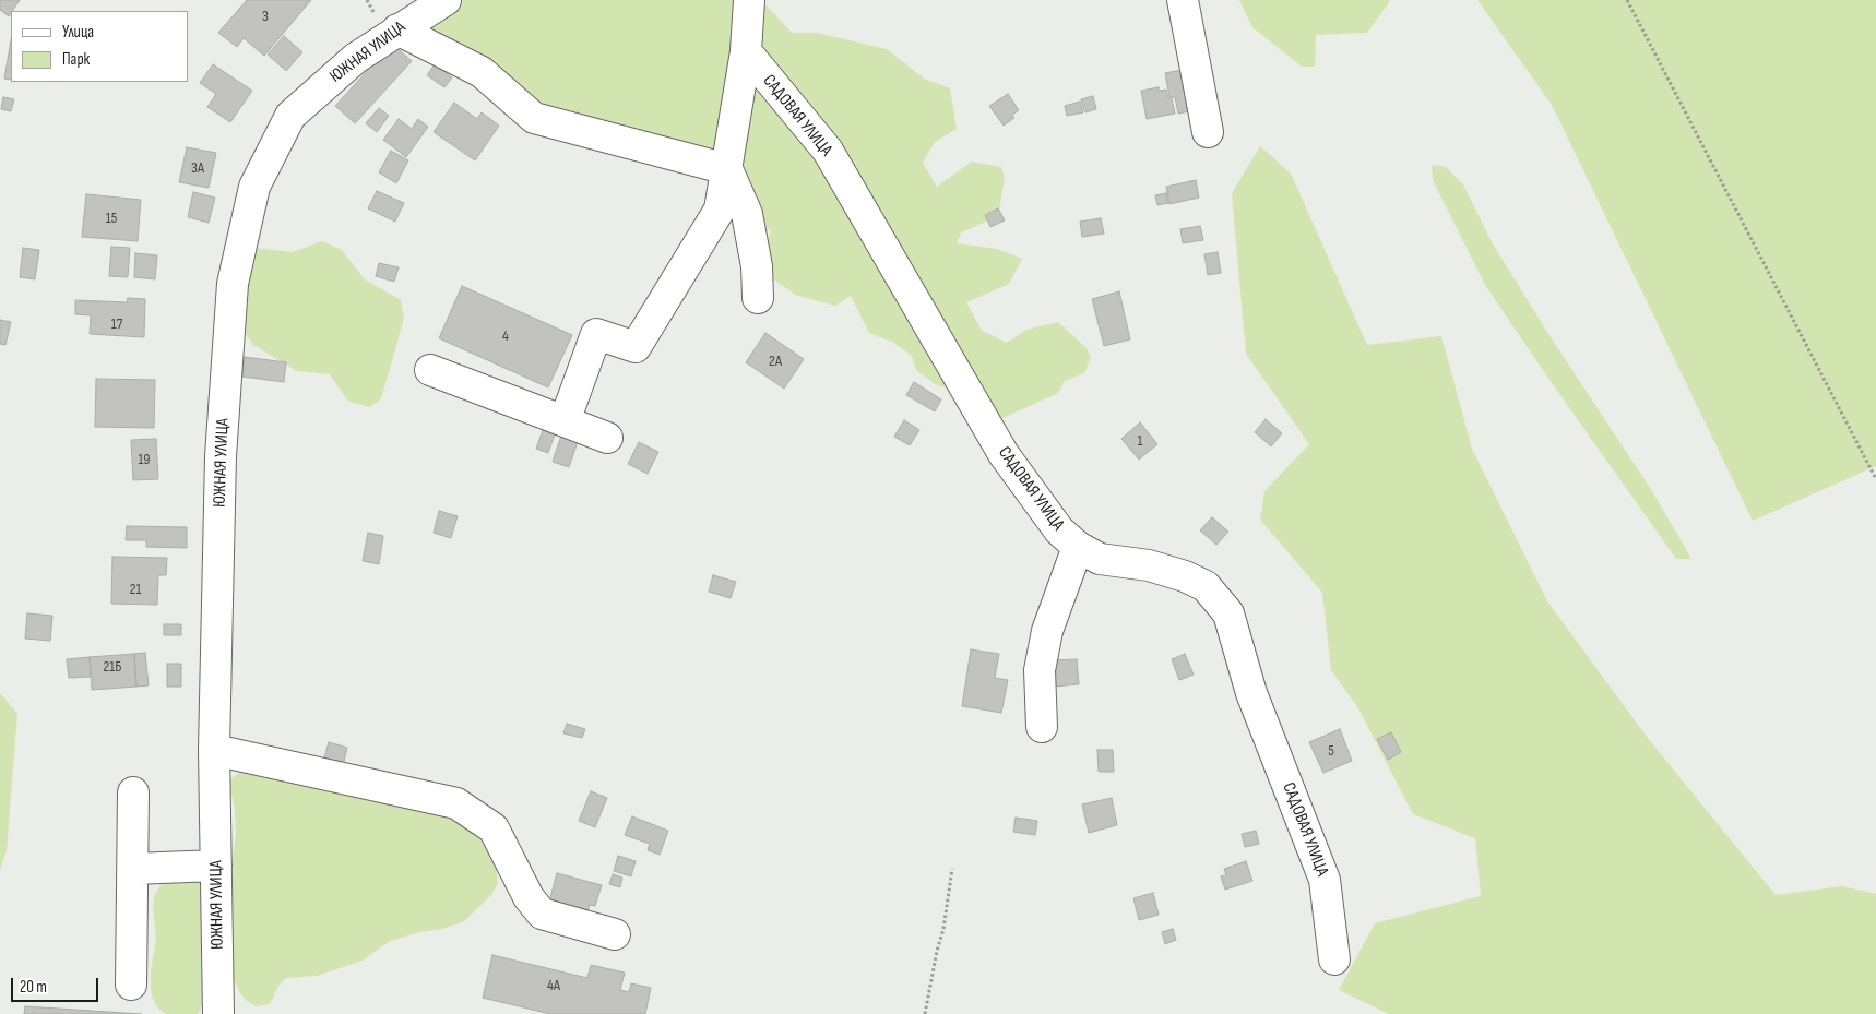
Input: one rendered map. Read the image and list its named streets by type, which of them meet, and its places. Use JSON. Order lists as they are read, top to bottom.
{
  "streets": {
    "street": ["ЮЖНАЯ УЛИЦА", "САДОВАЯ УЛИЦА"]
  },
  "house_numbers": [
    "3",
    "3А",
    "15",
    "17",
    "4",
    "2А",
    "1",
    "19",
    "21",
    "21Б",
    "5",
    "4А"
  ],
  "legend": ["Улица", "Парк"],
  "scale_bar": "20 m"
}
